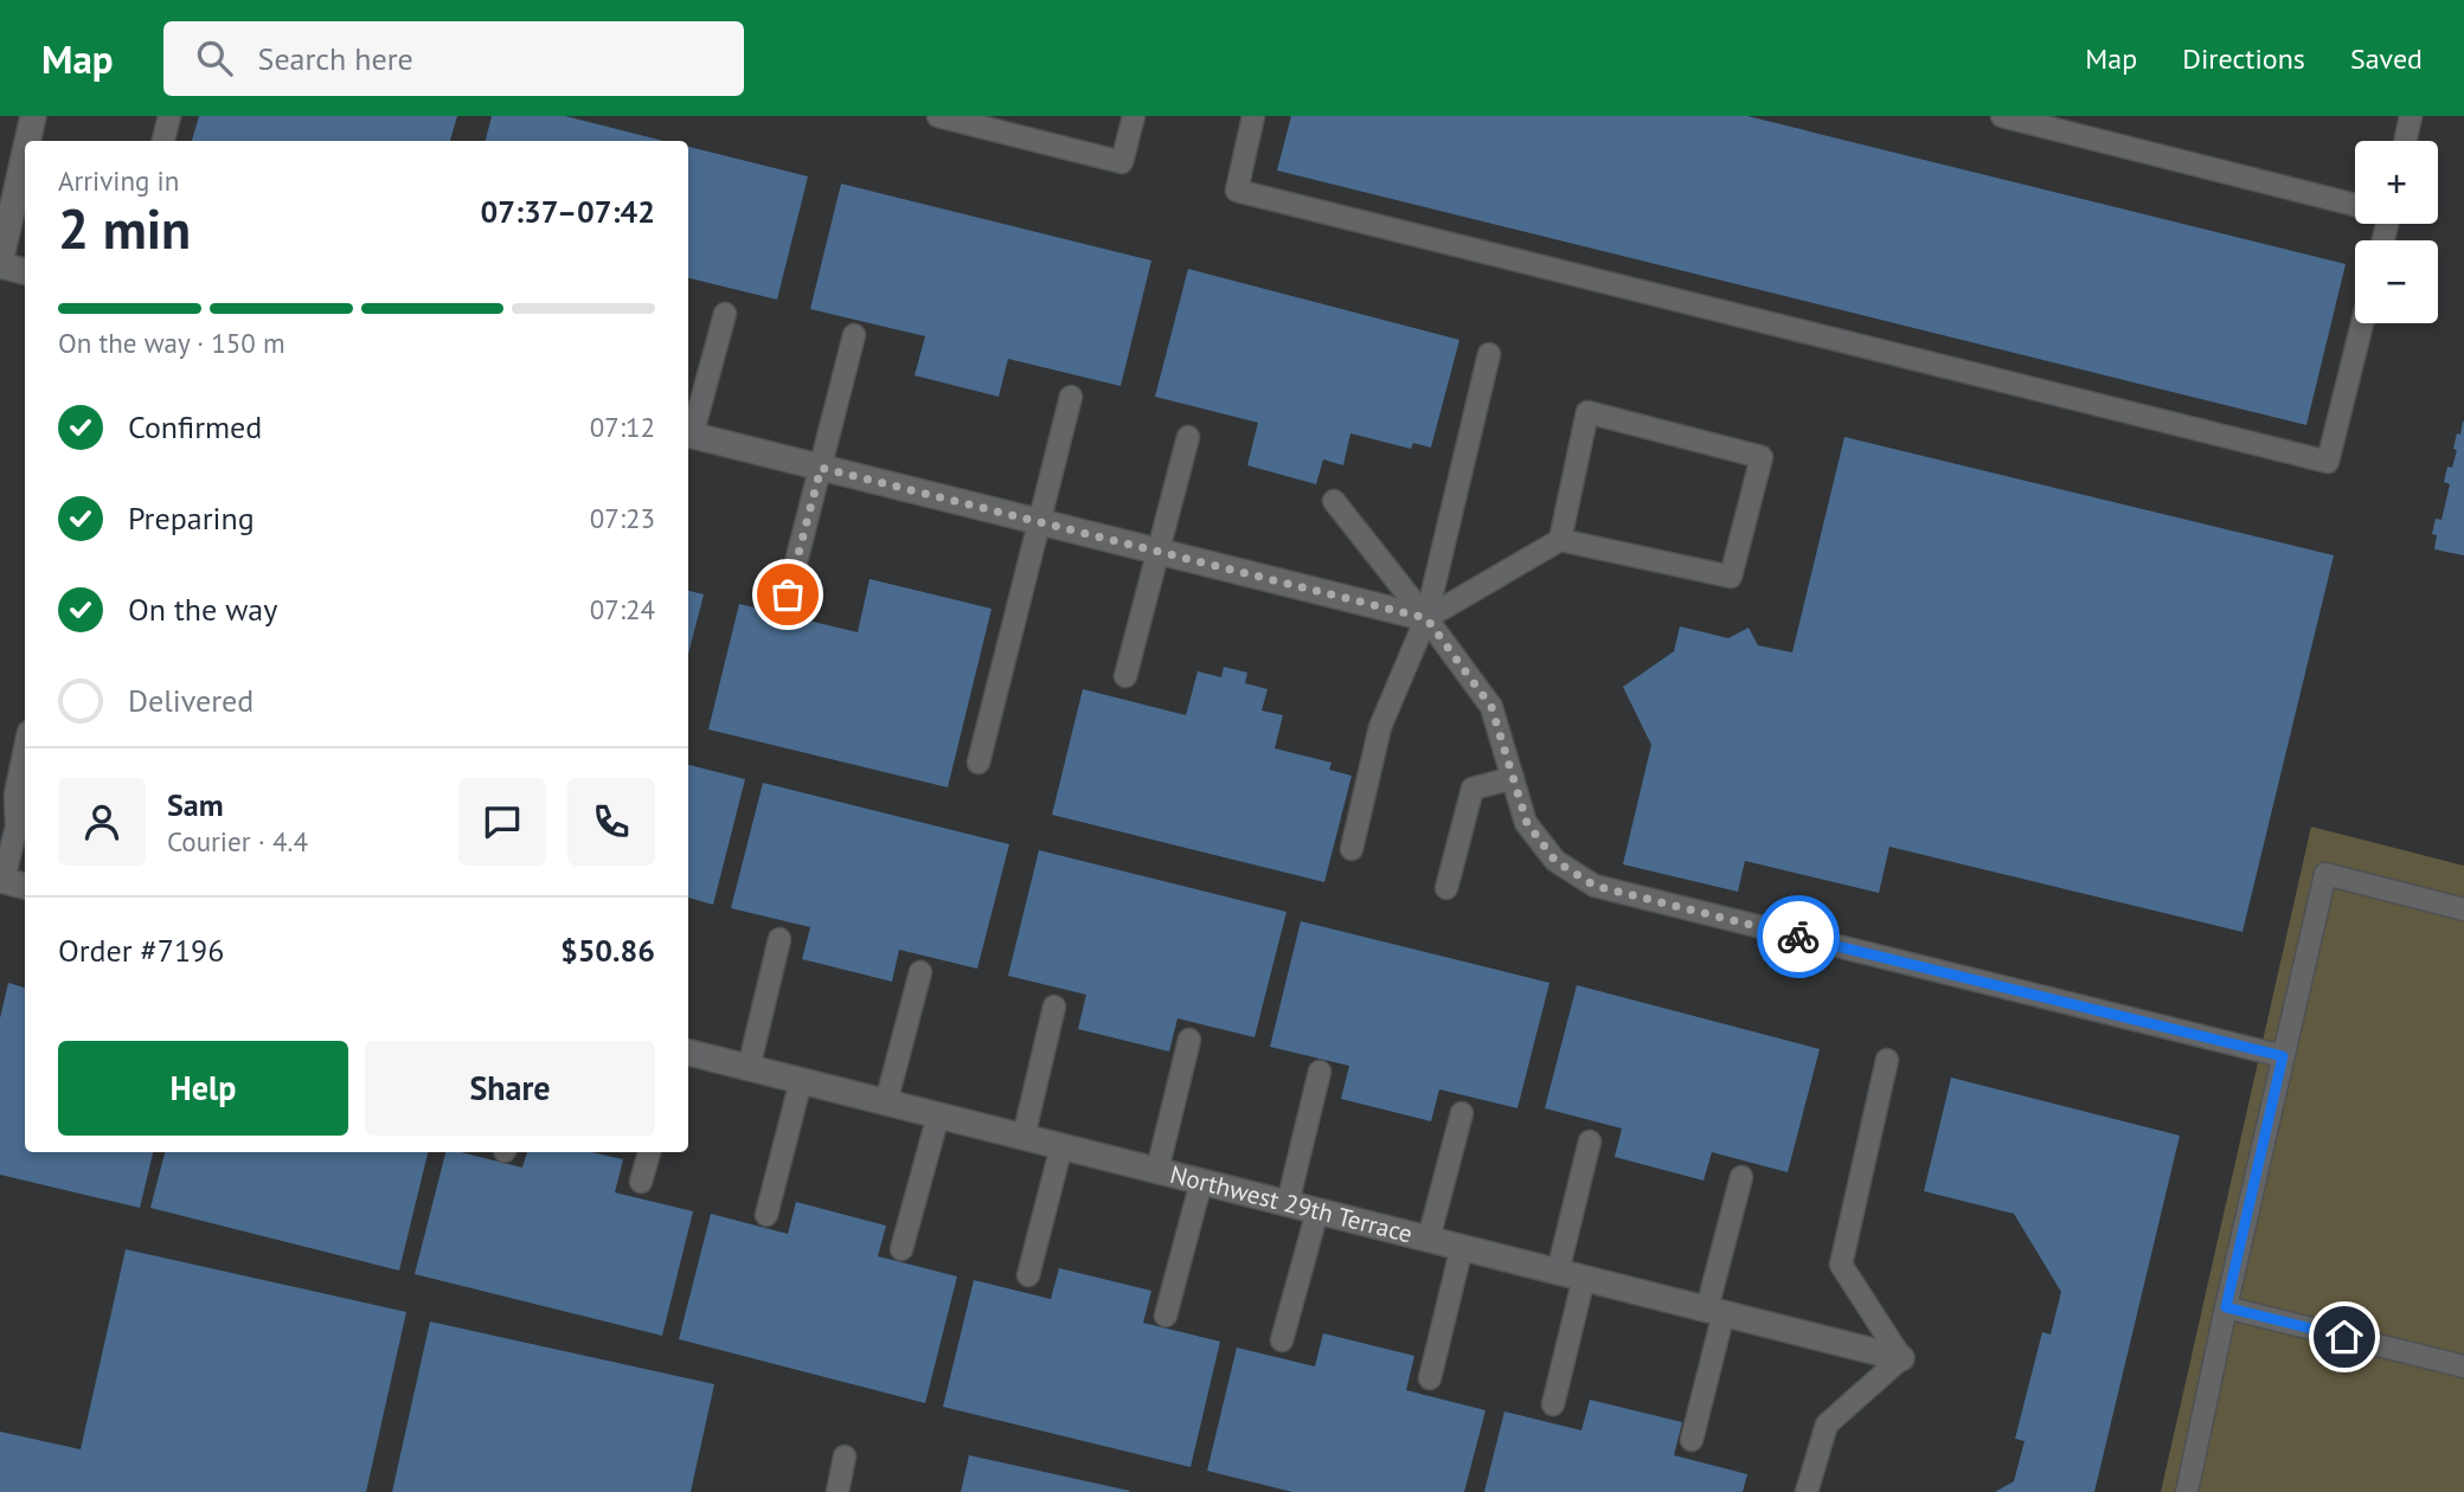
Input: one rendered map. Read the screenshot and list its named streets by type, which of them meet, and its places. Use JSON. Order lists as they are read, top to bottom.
{
  "streets": {
    "street": ["Northwest 29th Terrace"]
  },
  "page": {
    "header": "Map",
    "search": "Search here",
    "nav": ["Map", "Directions", "Saved"],
    "map_buttons": ["+", "−"],
    "heading": ["2 min", "Arriving in", "07:37–07:42"],
    "panel": [
      "Sam",
      "Courier · 4.4",
      "Order #7196",
      "$50.86"
    ],
    "bar": "On the way · 150 m",
    "list": [
      ["Confirmed", "07:12"],
      ["Preparing", "07:23"],
      ["On the way", "07:24"],
      "Delivered"
    ],
    "buttons": ["Help", "Share"]
  }
}
